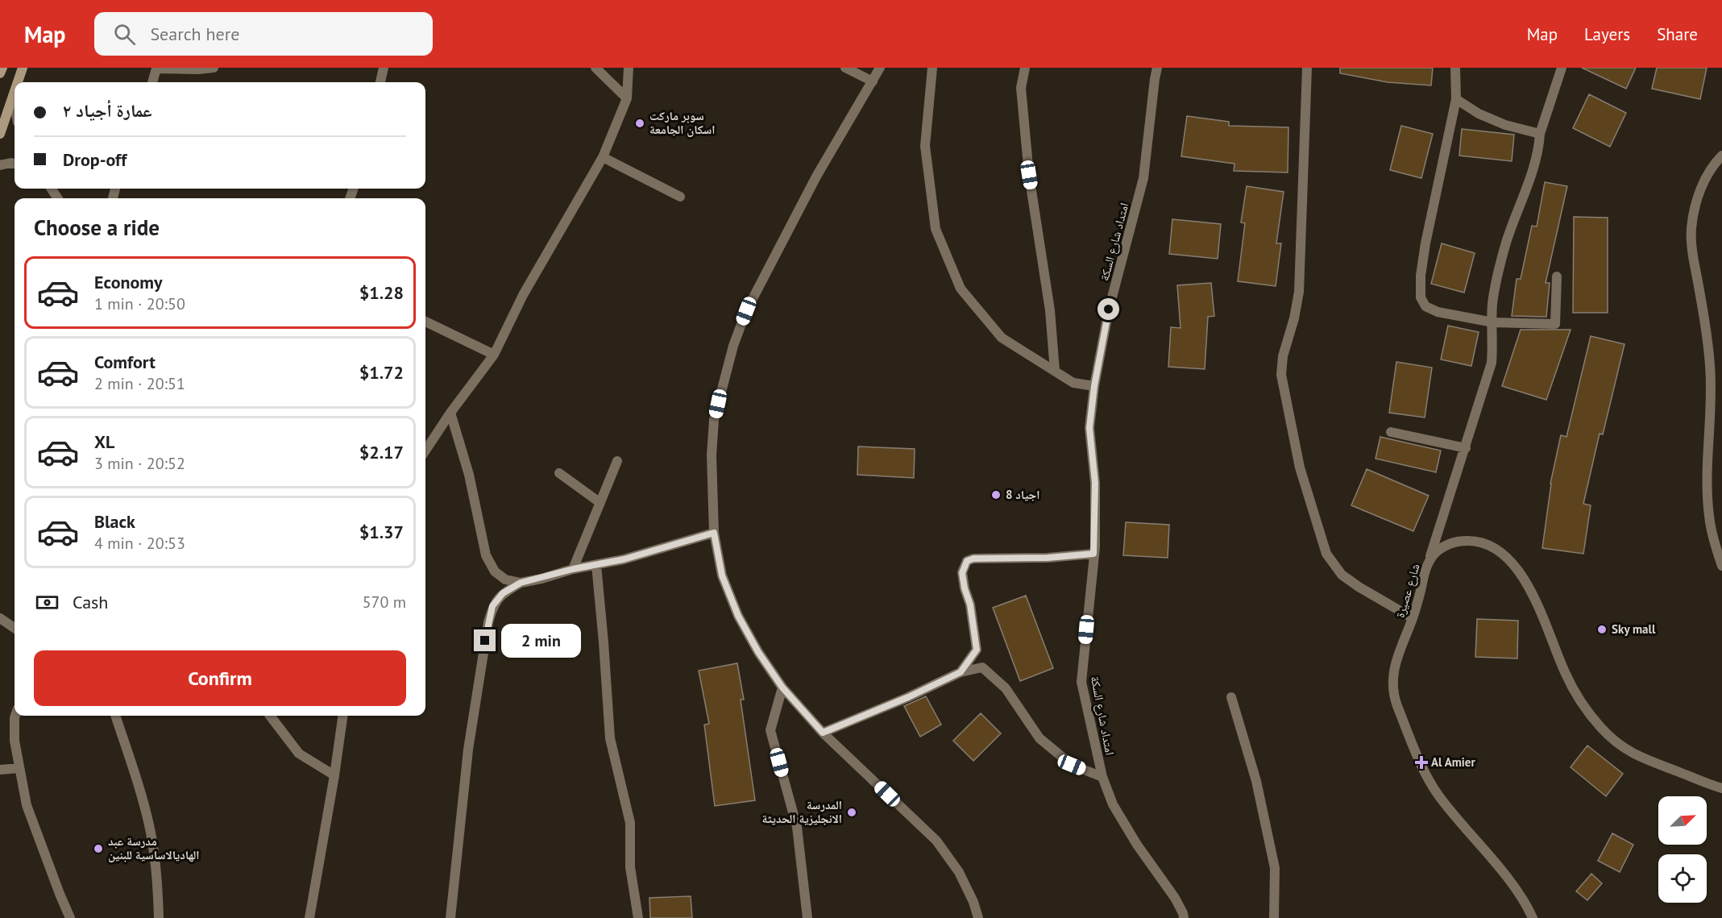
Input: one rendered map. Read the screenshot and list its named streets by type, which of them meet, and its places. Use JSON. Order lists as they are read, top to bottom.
{
  "streets": {
    "street": ["امتداد شارع السكة", "شارع عصيرة"]
  },
  "places": {
    "other": [
      "سوبر ماركت اسكان الجامعة",
      "اجياد 8",
      "Sky mall",
      "المدرسة الانجليزية الحديثة",
      "مدرسة عبد الهاديالاساسية للبنين"
    ],
    "health": ["Al Amier"]
  },
  "north": "top right",
  "page": {
    "header": "Map",
    "search": "Search here",
    "nav": ["Map", "Layers", "Share"],
    "banner": ["عمارة أجياد ٢", "Drop-off"],
    "heading": "Choose a ride",
    "list": [
      {
        "name": "Economy",
        "note": "1 min · 20:50",
        "value": "$1.28"
      },
      {
        "name": "Comfort",
        "note": "2 min · 20:51",
        "value": "$1.72"
      },
      {
        "name": "XL",
        "note": "3 min · 20:52",
        "value": "$2.17"
      },
      {
        "name": "Black",
        "note": "4 min · 20:53",
        "value": "$1.37"
      }
    ],
    "pay": ["Cash", "570 m"],
    "bubble": "2 min",
    "buttons": "Confirm"
  }
}
